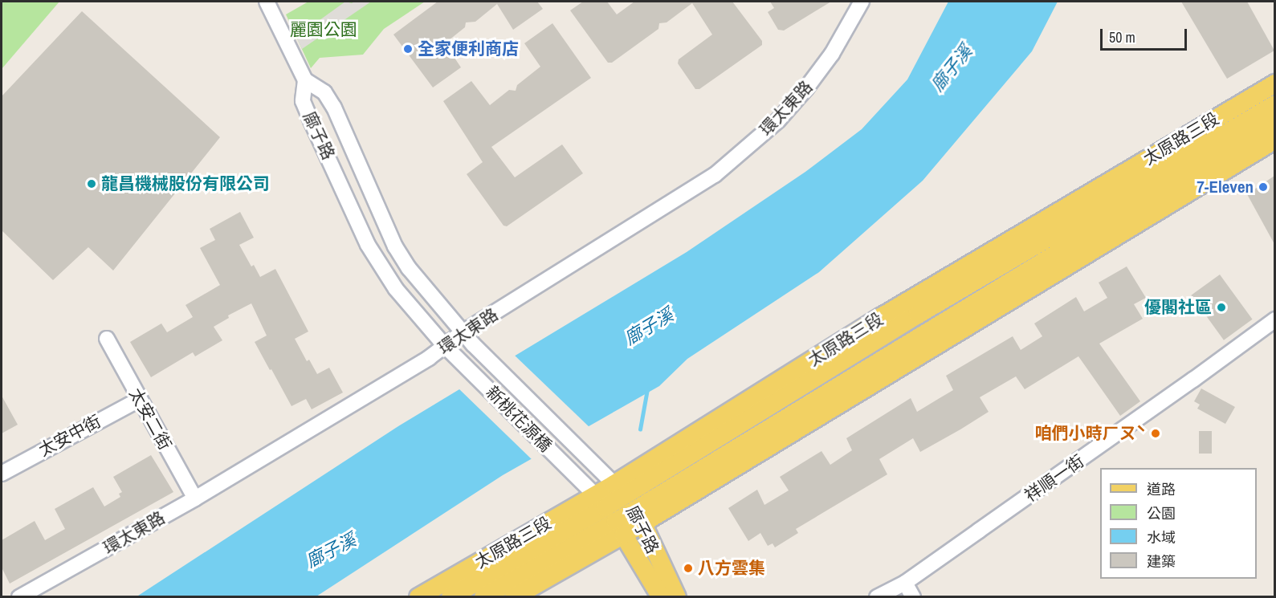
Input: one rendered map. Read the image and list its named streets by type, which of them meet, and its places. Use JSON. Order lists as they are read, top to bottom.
{
  "streets": {
    "main road": ["廍子路", "太原路三段"],
    "street": [
      "環太東路",
      "太安二街",
      "新桃花源橋",
      "太安中街",
      "祥順一街"
    ]
  },
  "crossings": [
    ["環太東路", "廍子路"],
    ["環太東路", "太安二街"],
    ["環太東路", "新桃花源橋"],
    ["廍子路", "太原路三段"],
    ["廍子路", "新桃花源橋"],
    ["太原路三段", "新桃花源橋"],
    ["太安二街", "太安中街"]
  ],
  "water": ["廍子溪"],
  "parks": ["麗園公園"],
  "places": [
    "全家便利商店",
    "龍昌機械股份有限公司",
    "7-Eleven",
    "優閣社區",
    "咱們小時ㄏㄡˋ",
    "八方雲集"
  ],
  "legend": [
    "道路",
    "公園",
    "水域",
    "建築"
  ],
  "scale_bar": "50 m"
}
